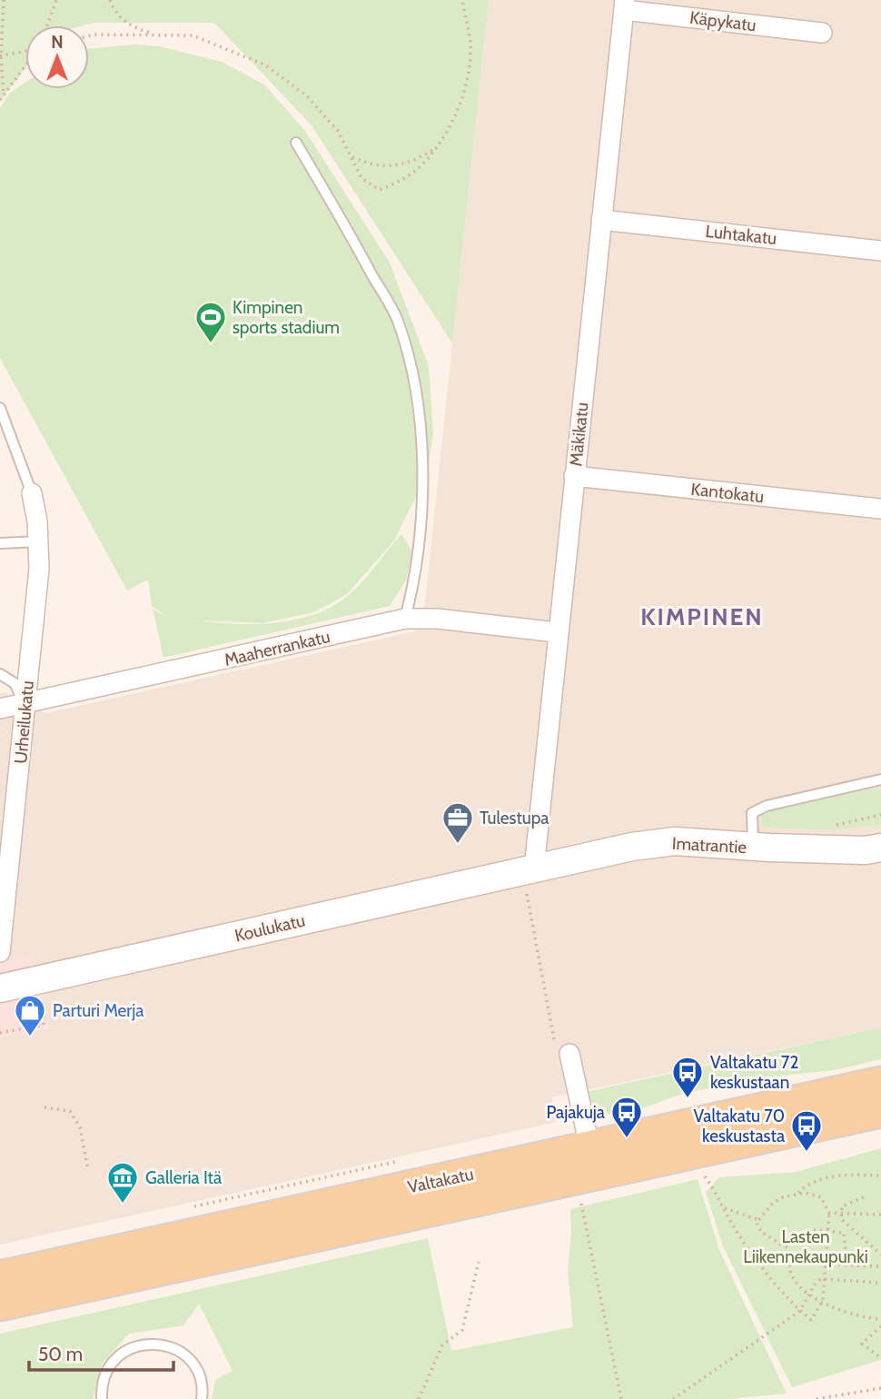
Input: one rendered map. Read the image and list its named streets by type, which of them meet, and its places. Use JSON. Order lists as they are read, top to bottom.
{
  "streets": {
    "main road": ["Valtakatu"],
    "street": [
      "Käpykatu",
      "Luhtakatu",
      "Mäkikatu",
      "Kantokatu",
      "Maaherrankatu",
      "Urheilukatu",
      "Imatrantie",
      "Koulukatu"
    ]
  },
  "crossings": [
    ["Käpykatu", "Mäkikatu"],
    ["Luhtakatu", "Mäkikatu"],
    ["Mäkikatu", "Kantokatu"],
    ["Mäkikatu", "Maaherrankatu"],
    ["Mäkikatu", "Imatrantie"],
    ["Mäkikatu", "Koulukatu"],
    ["Maaherrankatu", "Urheilukatu"],
    ["Imatrantie", "Koulukatu"]
  ],
  "districts": ["KIMPINEN"],
  "parks": ["Lasten Liikennekaupunki"],
  "places": {
    "sports": ["Kimpinen sports stadium"],
    "office": ["Tulestupa"],
    "shop": ["Parturi Merja"],
    "bus stop": ["Valtakatu 72 keskustaan", "Pajakuja", "Valtakatu 70 keskustasta"],
    "museum": ["Galleria Itä"]
  },
  "scale_bar": "50 m",
  "north": "top"
}
